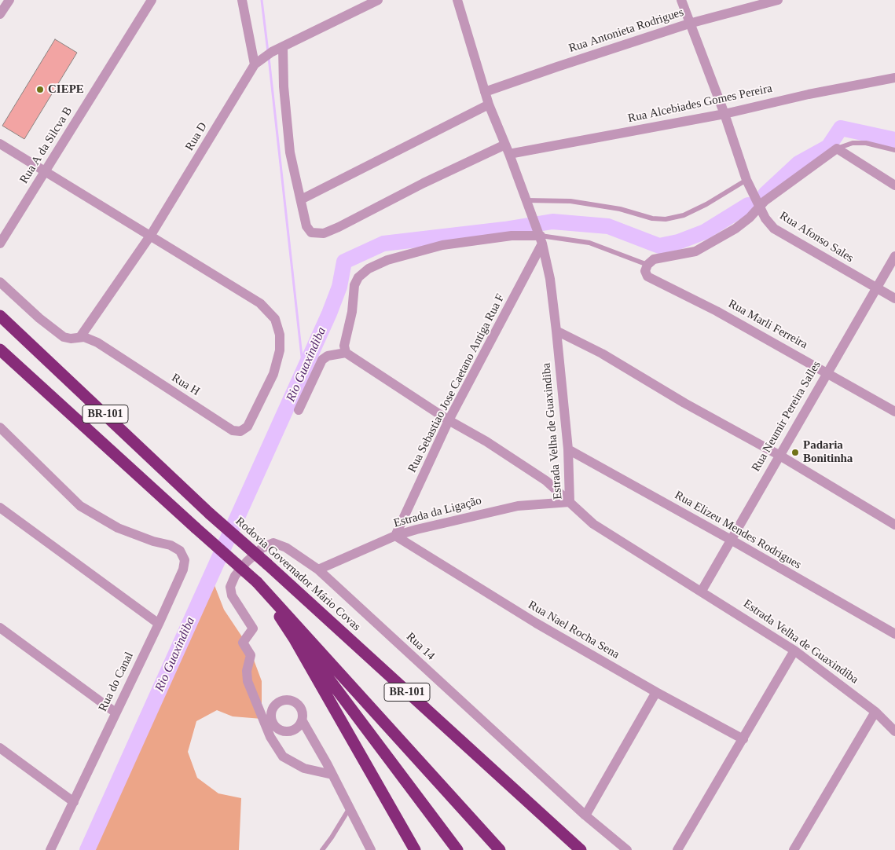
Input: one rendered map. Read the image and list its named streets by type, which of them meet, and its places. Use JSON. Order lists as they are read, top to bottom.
{
  "streets": {
    "highway": ["BR-101", "Rodovia Governador Mário Covas"],
    "street": [
      "Rua Antonieta Rodrigues",
      "Rua Alcebiades Gomes Pereira",
      "Rua D",
      "Rua A da Silcva B",
      "Rua Afonso Sales",
      "Rua Marli Ferreira",
      "Rua Sebastiao Jose Caetano Antiga Rua F",
      "Rua H",
      "Rua Neumir Pereira Salles",
      "Estrada Velha de Guaxindiba",
      "Estrada da Ligação",
      "Rua Elizeu Mendes Rodrigues",
      "Rua Nael Rocha Sena",
      "Rua 14",
      "Rua do Canal"
    ]
  },
  "crossings": [
    ["Rua Antonieta Rodrigues", "Rua Afonso Sales"],
    ["Rua Antonieta Rodrigues", "Estrada Velha de Guaxindiba"],
    ["Rua Alcebiades Gomes Pereira", "Rua Afonso Sales"],
    ["Rua Alcebiades Gomes Pereira", "Estrada Velha de Guaxindiba"],
    ["Rua D", "Rua H"],
    ["Rua Afonso Sales", "Rua Neumir Pereira Salles"],
    ["Rua Marli Ferreira", "Rua Neumir Pereira Salles"],
    ["Rua Sebastiao Jose Caetano Antiga Rua F", "Estrada Velha de Guaxindiba"],
    ["Rua Sebastiao Jose Caetano Antiga Rua F", "Estrada da Ligação"],
    ["Rua Sebastiao Jose Caetano Antiga Rua F", "Rua Nael Rocha Sena"],
    ["Rua Neumir Pereira Salles", "Estrada Velha de Guaxindiba"],
    ["Rua Neumir Pereira Salles", "Rua Elizeu Mendes Rodrigues"],
    ["Estrada Velha de Guaxindiba", "Estrada da Ligação"],
    ["Estrada Velha de Guaxindiba", "Rua Elizeu Mendes Rodrigues"],
    ["Estrada da Ligação", "Rua Nael Rocha Sena"],
    ["Estrada da Ligação", "Rua 14"]
  ],
  "water": ["Rio Guaxindiba"],
  "places": ["CIEPE", "Padaria Bonitinha"]
}
